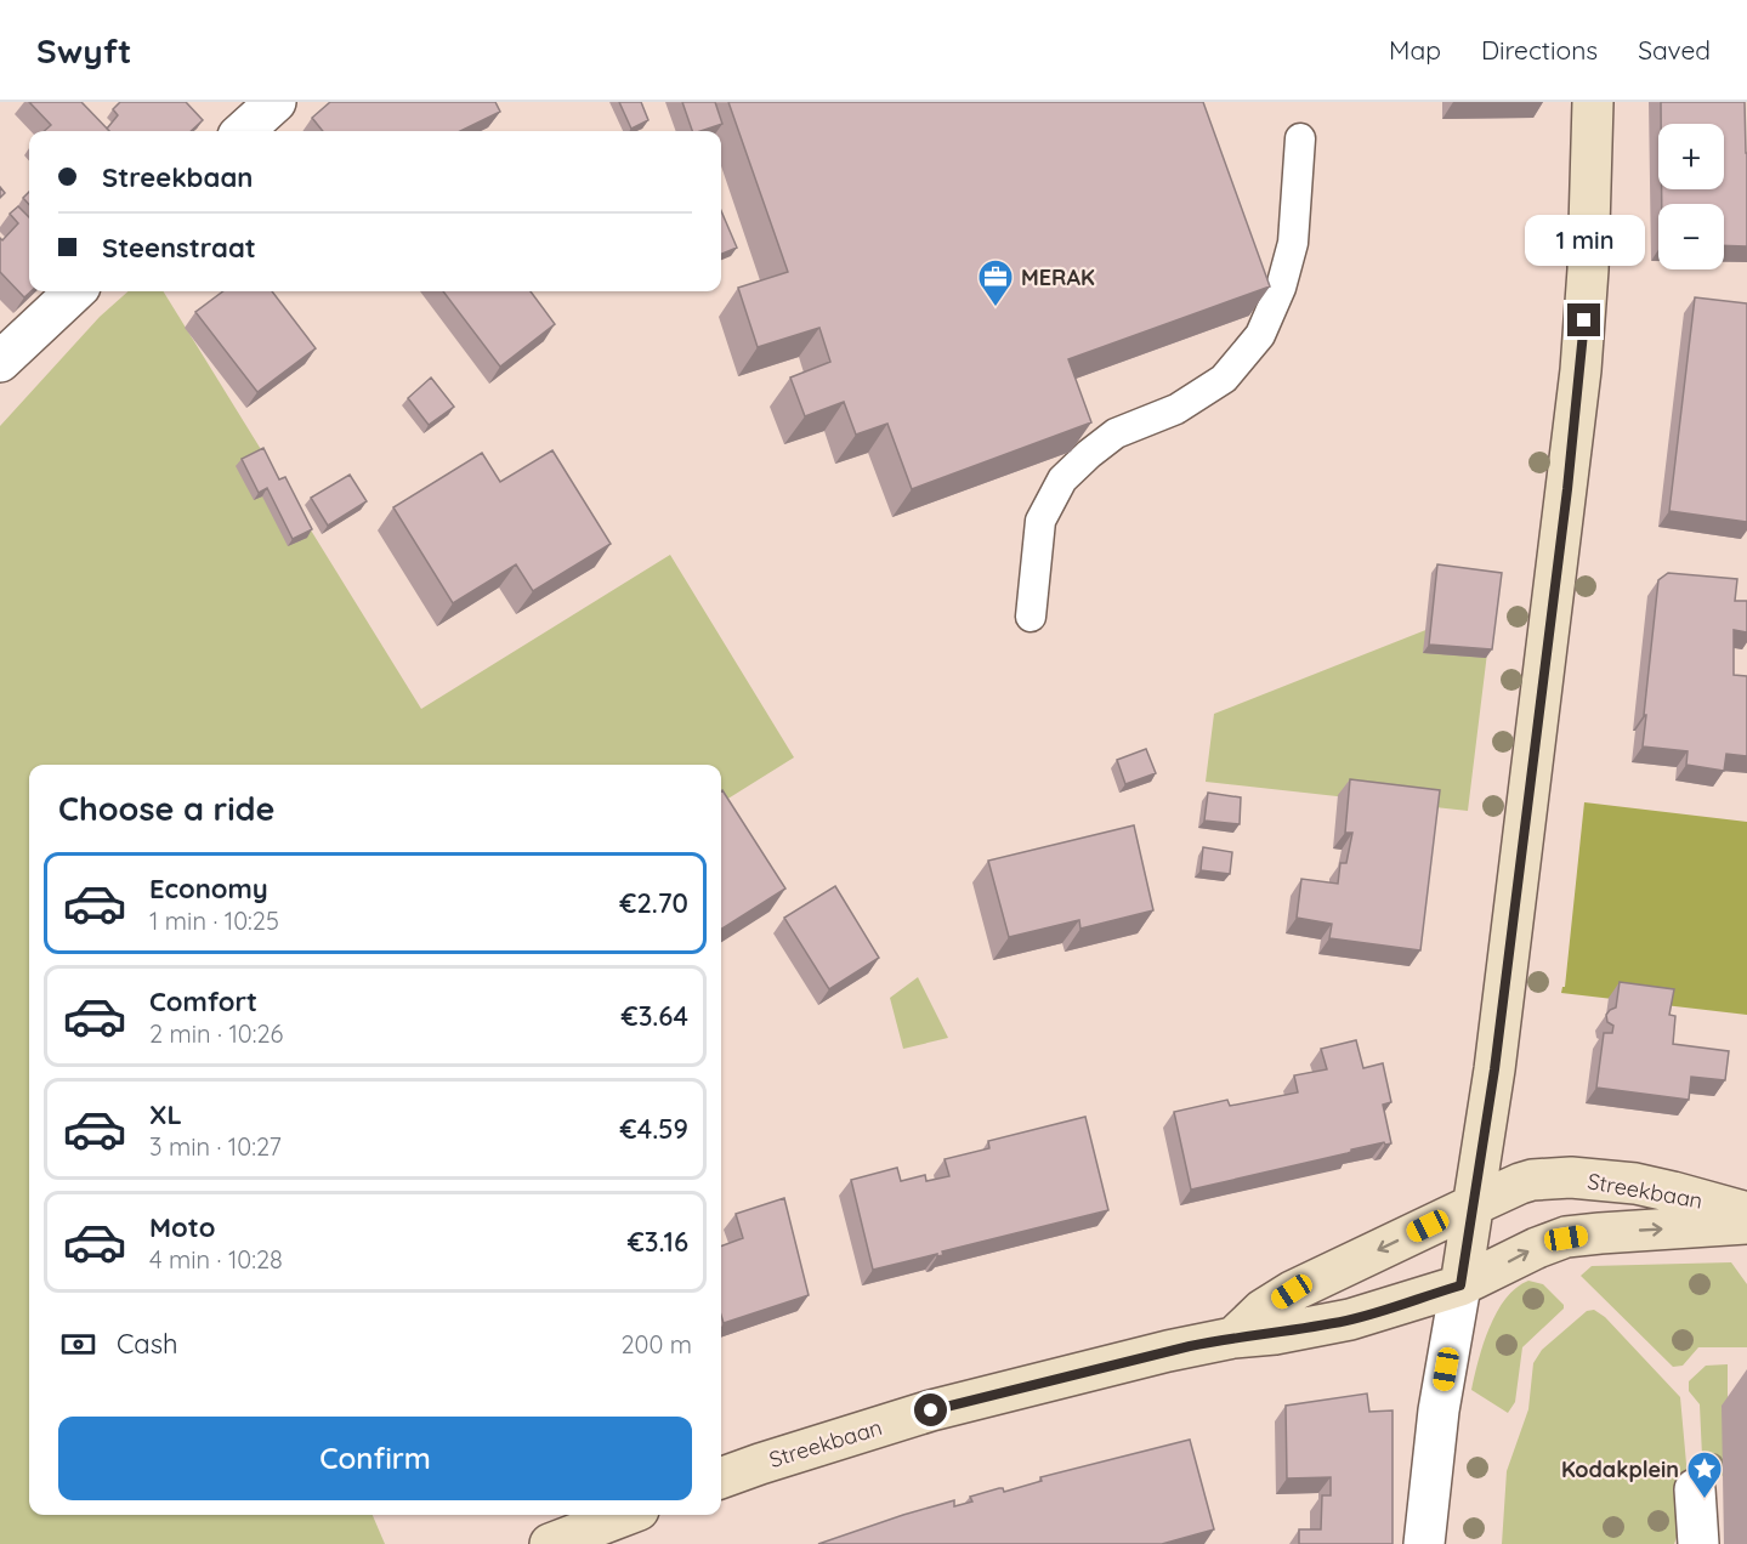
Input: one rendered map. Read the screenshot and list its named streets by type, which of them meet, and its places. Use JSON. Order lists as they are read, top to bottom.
{
  "streets": {
    "street": ["Streekbaan"]
  },
  "places": {
    "office": ["MERAK"],
    "place": ["Kodakplein"]
  },
  "page": {
    "header": "Swyft",
    "nav": ["Map", "Directions", "Saved"],
    "map_buttons": ["+", "−"],
    "banner": ["Streekbaan", "Steenstraat"],
    "bubble": "1 min",
    "heading": "Choose a ride",
    "list": [
      {
        "name": "Economy",
        "note": "1 min · 10:25",
        "value": "€2.70"
      },
      {
        "name": "Comfort",
        "note": "2 min · 10:26",
        "value": "€3.64"
      },
      {
        "name": "XL",
        "note": "3 min · 10:27",
        "value": "€4.59"
      },
      {
        "name": "Moto",
        "note": "4 min · 10:28",
        "value": "€3.16"
      }
    ],
    "pay": ["Cash", "200 m"],
    "buttons": "Confirm"
  }
}
